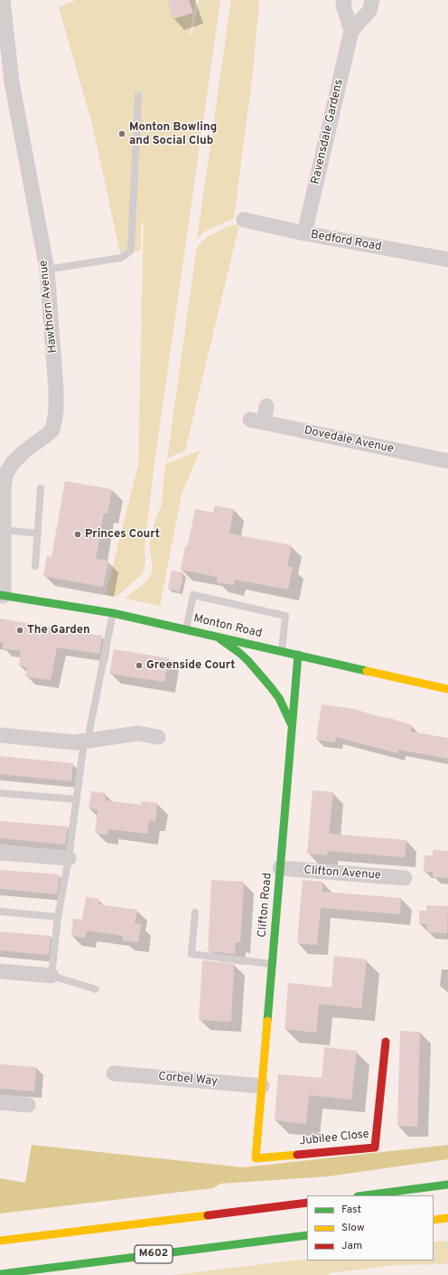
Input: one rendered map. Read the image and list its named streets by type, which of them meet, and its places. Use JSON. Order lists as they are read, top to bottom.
{
  "streets": {
    "main road": [
      "Monton Road",
      "Clifton Road",
      "Jubilee Close",
      "M602"
    ],
    "street": [
      "Ravensdale Gardens",
      "Bedford Road",
      "Hawthorn Avenue",
      "Dovedale Avenue",
      "Clifton Avenue",
      "Corbel Way"
    ]
  },
  "crossings": [
    ["Ravensdale Gardens", "Bedford Road"],
    ["Hawthorn Avenue", "Monton Road"],
    ["Monton Road", "Clifton Road"],
    ["Clifton Avenue", "Clifton Road"],
    ["Clifton Road", "Corbel Way"],
    ["Clifton Road", "Jubilee Close"]
  ],
  "places": [
    "Monton Bowling and Social Club",
    "Princes Court",
    "The Garden",
    "Greenside Court"
  ],
  "legend": ["Fast", "Slow", "Jam"]
}
